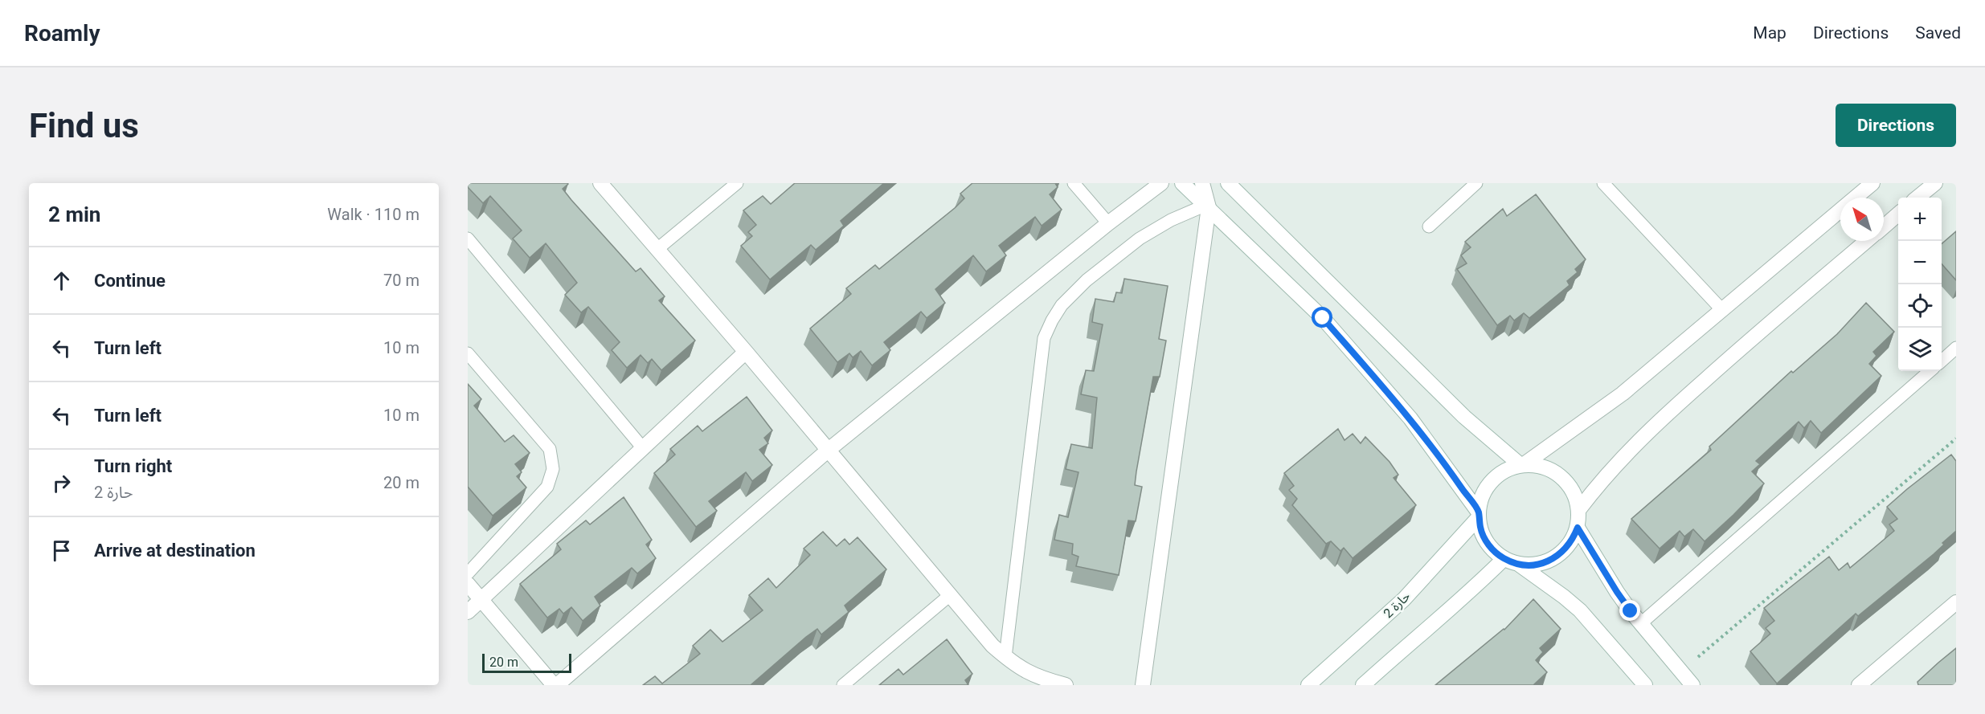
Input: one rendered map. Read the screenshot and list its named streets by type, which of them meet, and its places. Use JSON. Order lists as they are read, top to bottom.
{
  "streets": {
    "street": ["حارة 2"]
  },
  "scale_bar": "20 m",
  "north": "top left",
  "page": {
    "header": "Roamly",
    "nav": ["Map", "Directions", "Saved"],
    "buttons": "Directions",
    "title": "Find us",
    "heading": ["2 min", "Walk · 110 m"],
    "map_buttons": ["+", "−"],
    "list": [
      ["Continue", "70 m"],
      ["Turn left", "10 m"],
      ["Turn left", "10 m"],
      ["Turn right", "حارة 2", "20 m"],
      "Arrive at destination"
    ],
    "scale": "20 m"
  }
}
